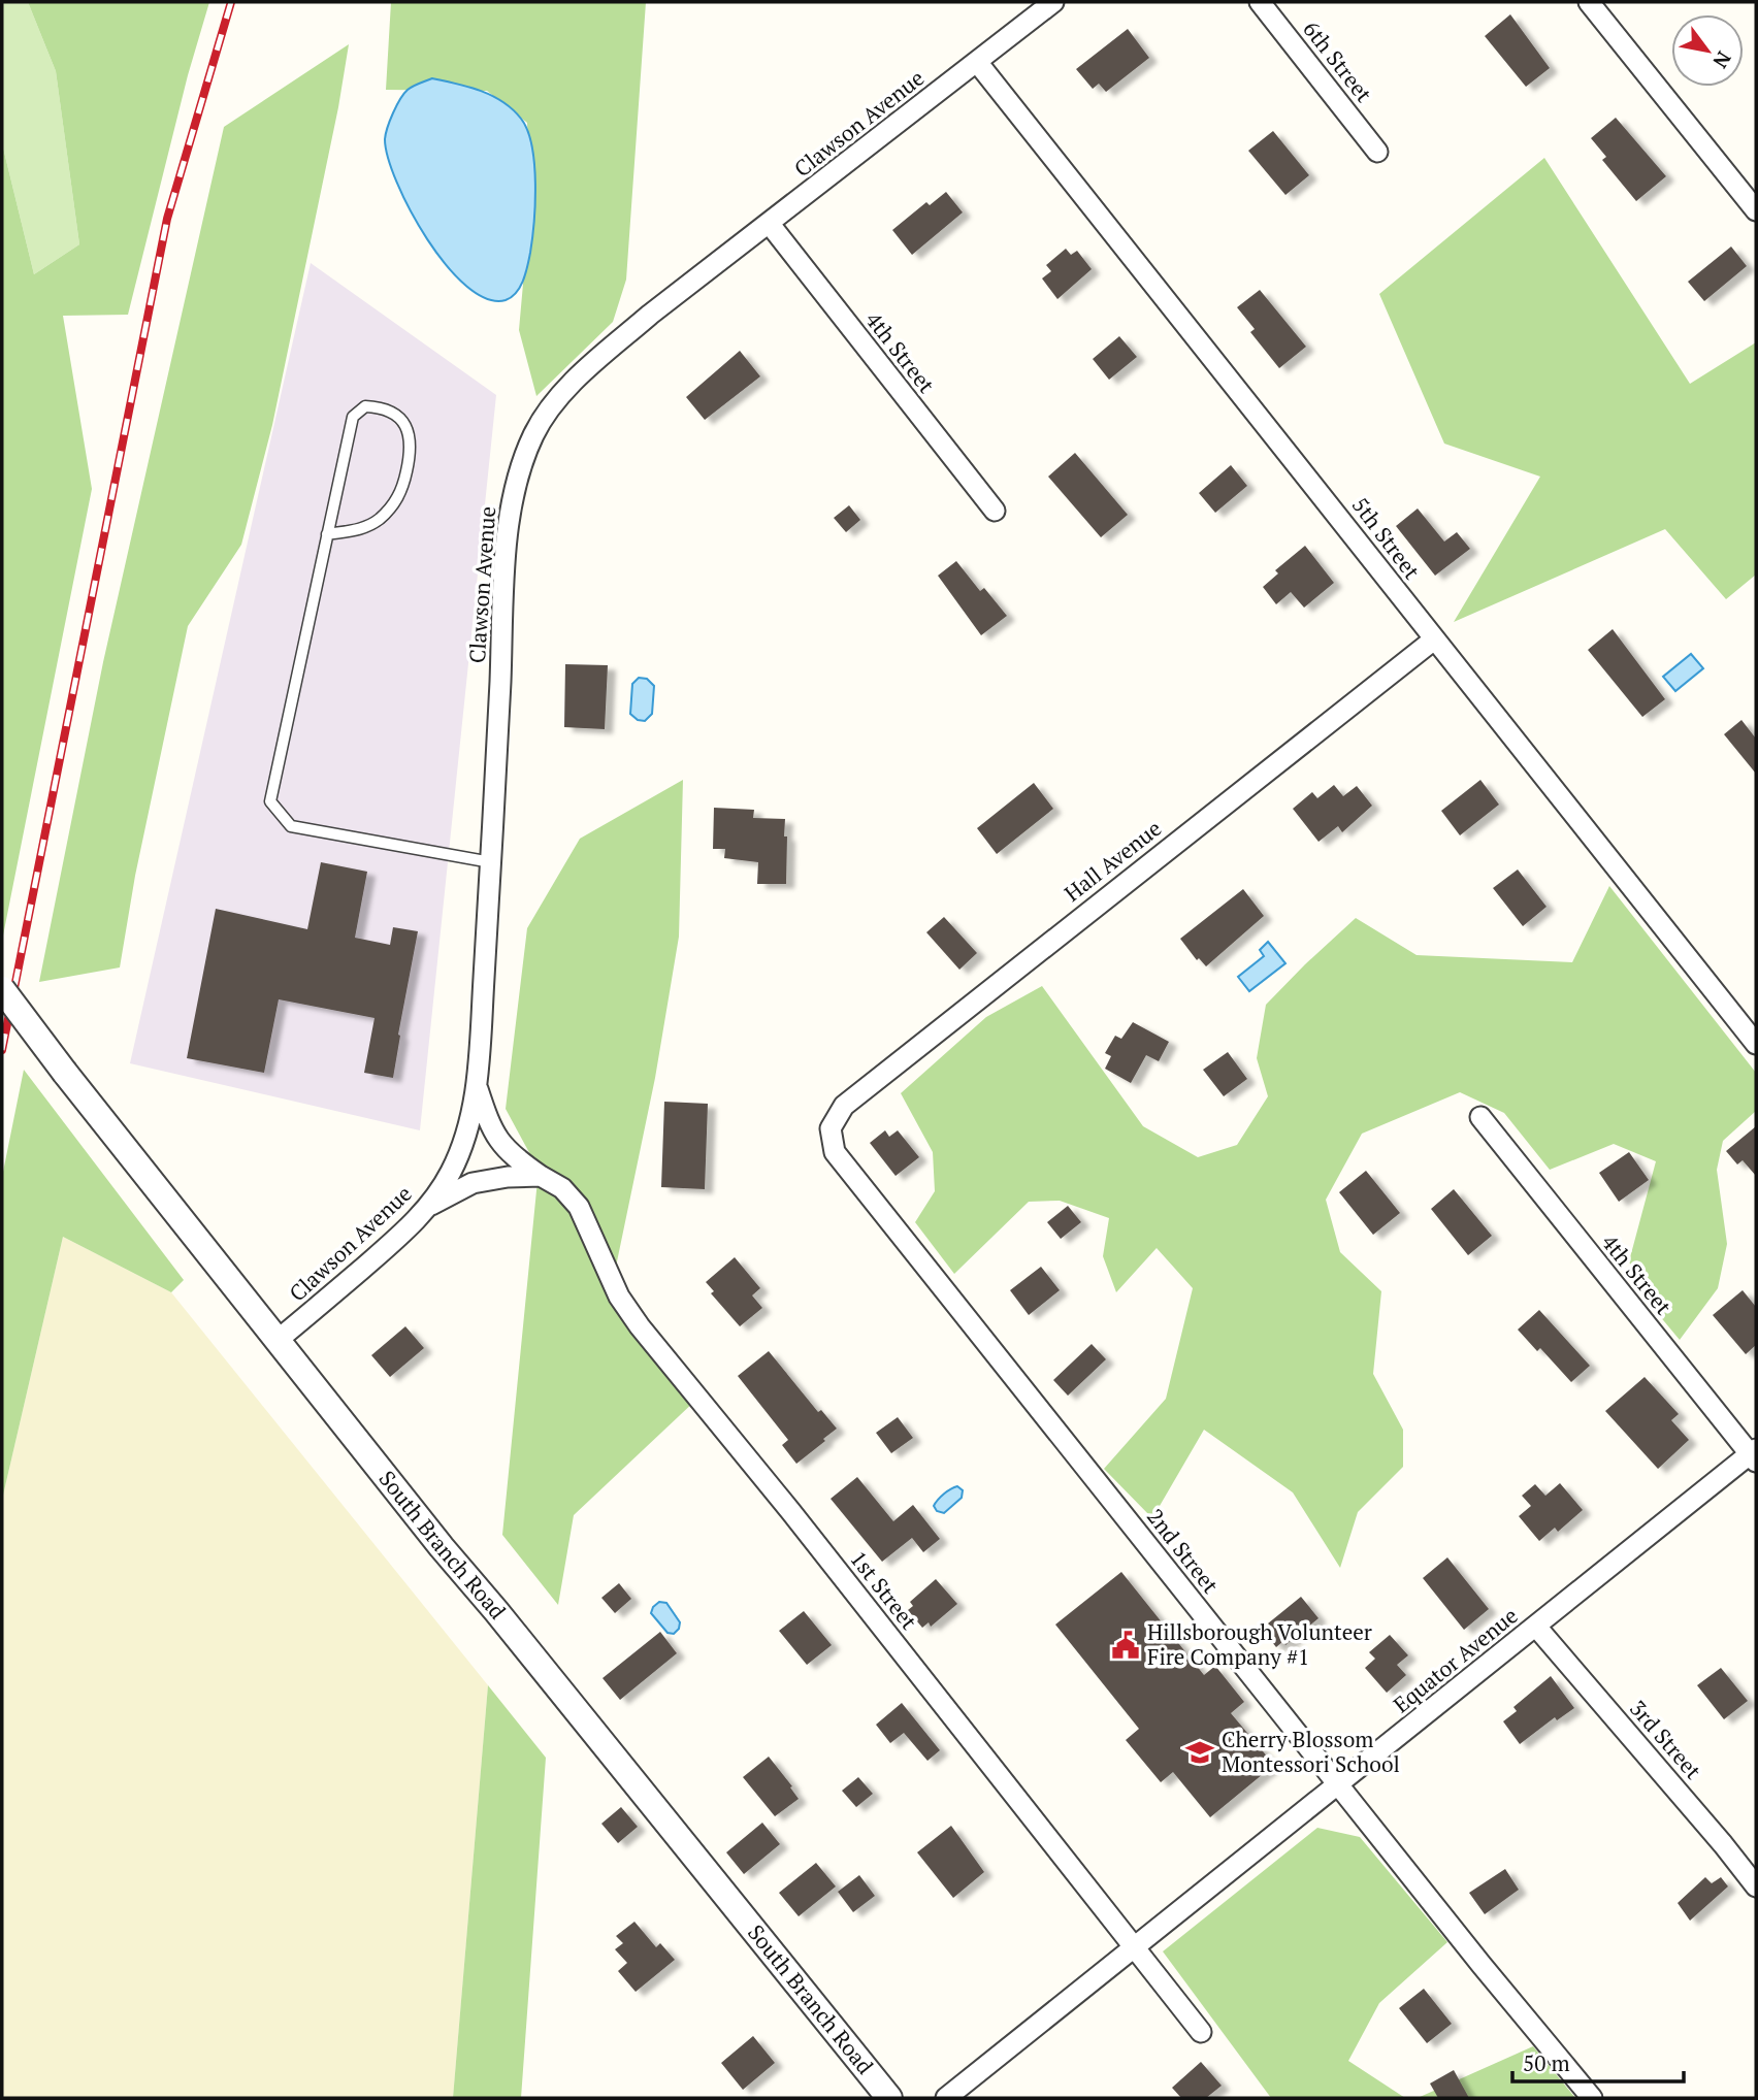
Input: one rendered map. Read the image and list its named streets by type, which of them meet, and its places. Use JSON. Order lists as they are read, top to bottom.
{
  "streets": {
    "street": [
      "6th Street",
      "Clawson Avenue",
      "4th Street",
      "5th Street",
      "Hall Avenue",
      "South Branch Road",
      "2nd Street",
      "1st Street",
      "Equator Avenue",
      "3rd Street"
    ]
  },
  "crossings": [
    ["Clawson Avenue", "4th Street"],
    ["Clawson Avenue", "5th Street"],
    ["Clawson Avenue", "South Branch Road"],
    ["Clawson Avenue", "1st Street"],
    ["4th Street", "Equator Avenue"],
    ["5th Street", "Hall Avenue"],
    ["Hall Avenue", "2nd Street"],
    ["2nd Street", "Equator Avenue"],
    ["1st Street", "Equator Avenue"],
    ["Equator Avenue", "3rd Street"]
  ],
  "places": {
    "public building": ["Hillsborough Volunteer Fire Company #1"],
    "school or university": ["Cherry Blossom Montessori School"]
  },
  "scale_bar": "50 m",
  "north": "bottom right"
}
